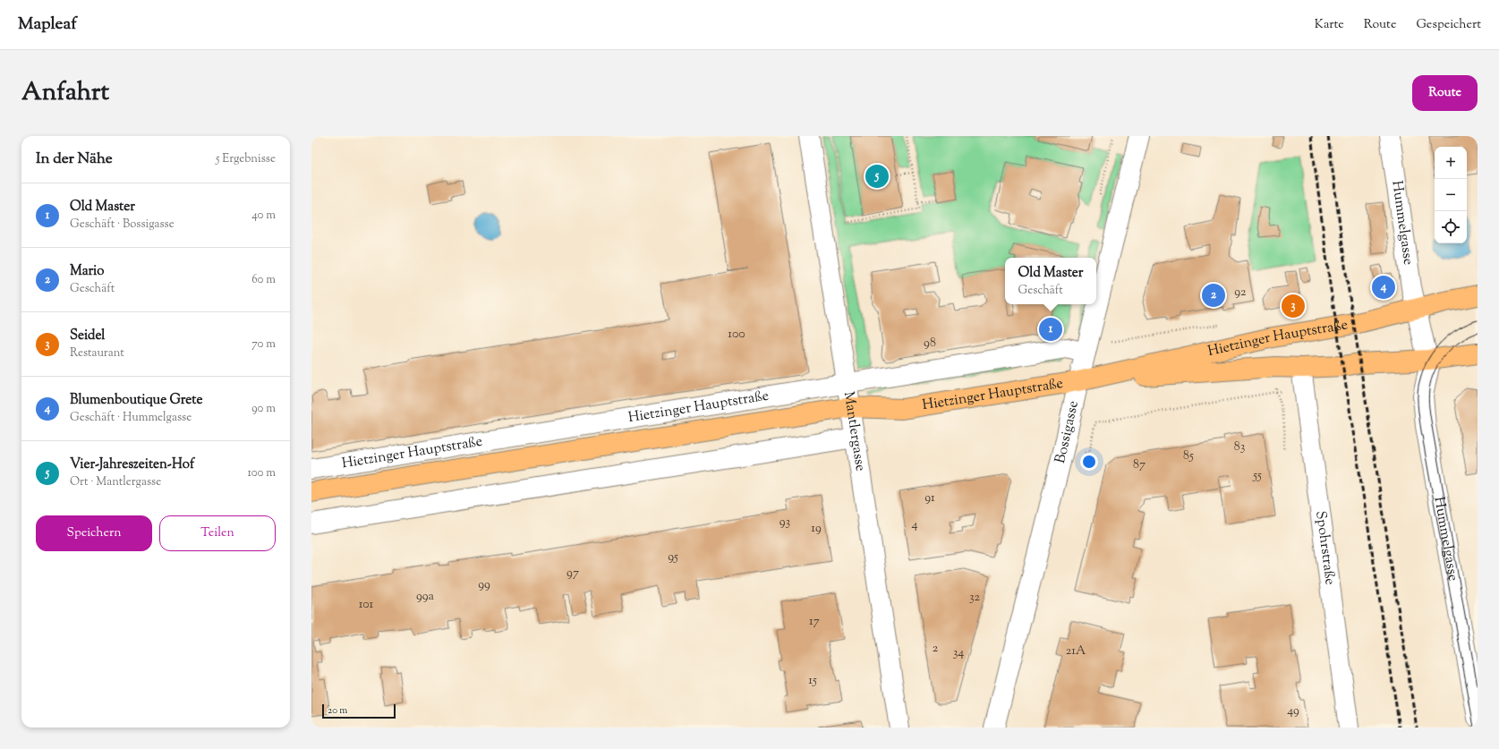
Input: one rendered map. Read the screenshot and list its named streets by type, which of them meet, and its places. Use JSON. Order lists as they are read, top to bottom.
{
  "streets": {
    "main road": ["Hietzinger Hauptstraße"],
    "street": [
      "Hummelgasse",
      "Mantlergasse",
      "Bossigasse",
      "Spohrstraße"
    ]
  },
  "crossings": [
    ["Hummelgasse", "Hietzinger Hauptstraße"],
    ["Hietzinger Hauptstraße", "Mantlergasse"],
    ["Hietzinger Hauptstraße", "Bossigasse"],
    ["Hietzinger Hauptstraße", "Spohrstraße"]
  ],
  "house_numbers": [
    "92",
    "100",
    "98",
    "83",
    "85",
    "87",
    "55",
    "91",
    "93",
    "4",
    "19",
    "95",
    "97",
    "99",
    "99a",
    "32",
    "101",
    "17",
    "2",
    "21A",
    "34",
    "15",
    "49"
  ],
  "scale_bar": "20 m",
  "page": {
    "header": "Mapleaf",
    "nav": ["Karte", "Route", "Gespeichert"],
    "title": "Anfahrt",
    "buttons": [
      "Route",
      ["Speichern", "Teilen"]
    ],
    "heading": ["In der Nähe", "5 Ergebnisse"],
    "map_buttons": ["+", "−"],
    "pins": [
      "5",
      "4",
      "2",
      "3",
      "1"
    ],
    "list": [
      {
        "mark": "1",
        "name": "Old Master",
        "note": "Geschäft · Bossigasse",
        "value": "40 m"
      },
      {
        "mark": "2",
        "name": "Mario",
        "note": "Geschäft",
        "value": "60 m"
      },
      {
        "mark": "3",
        "name": "Seidel",
        "note": "Restaurant",
        "value": "70 m"
      },
      {
        "mark": "4",
        "name": "Blumenboutique Grete",
        "note": "Geschäft · Hummelgasse",
        "value": "90 m"
      },
      {
        "mark": "5",
        "name": "Vier-Jahreszeiten-Hof",
        "note": "Ort · Mantlergasse",
        "value": "100 m"
      }
    ],
    "popup": ["Old Master", "Geschäft"],
    "scale": "20 m"
  }
}
